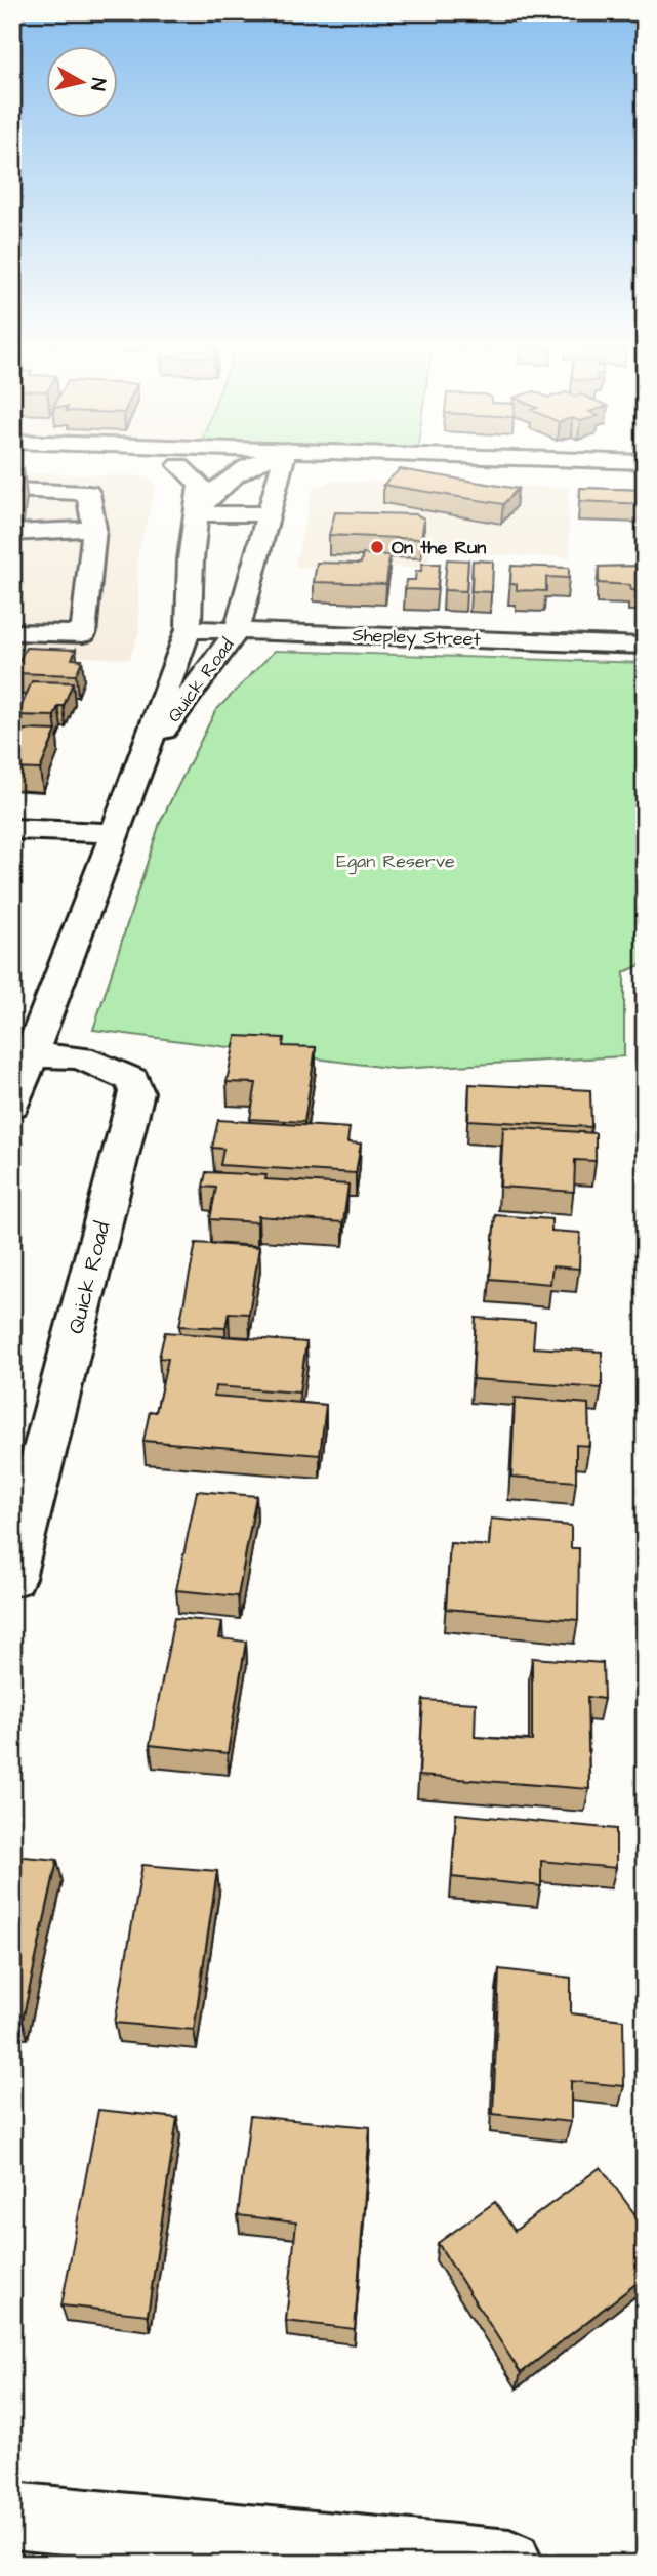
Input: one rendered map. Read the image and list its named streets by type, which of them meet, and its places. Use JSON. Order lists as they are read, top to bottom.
{
  "streets": {
    "street": ["Shepley Street", "Quick Road"]
  },
  "crossings": [
    ["Shepley Street", "Quick Road"]
  ],
  "parks": ["Egan Reserve"],
  "places": ["On the Run"],
  "north": "right"
}
